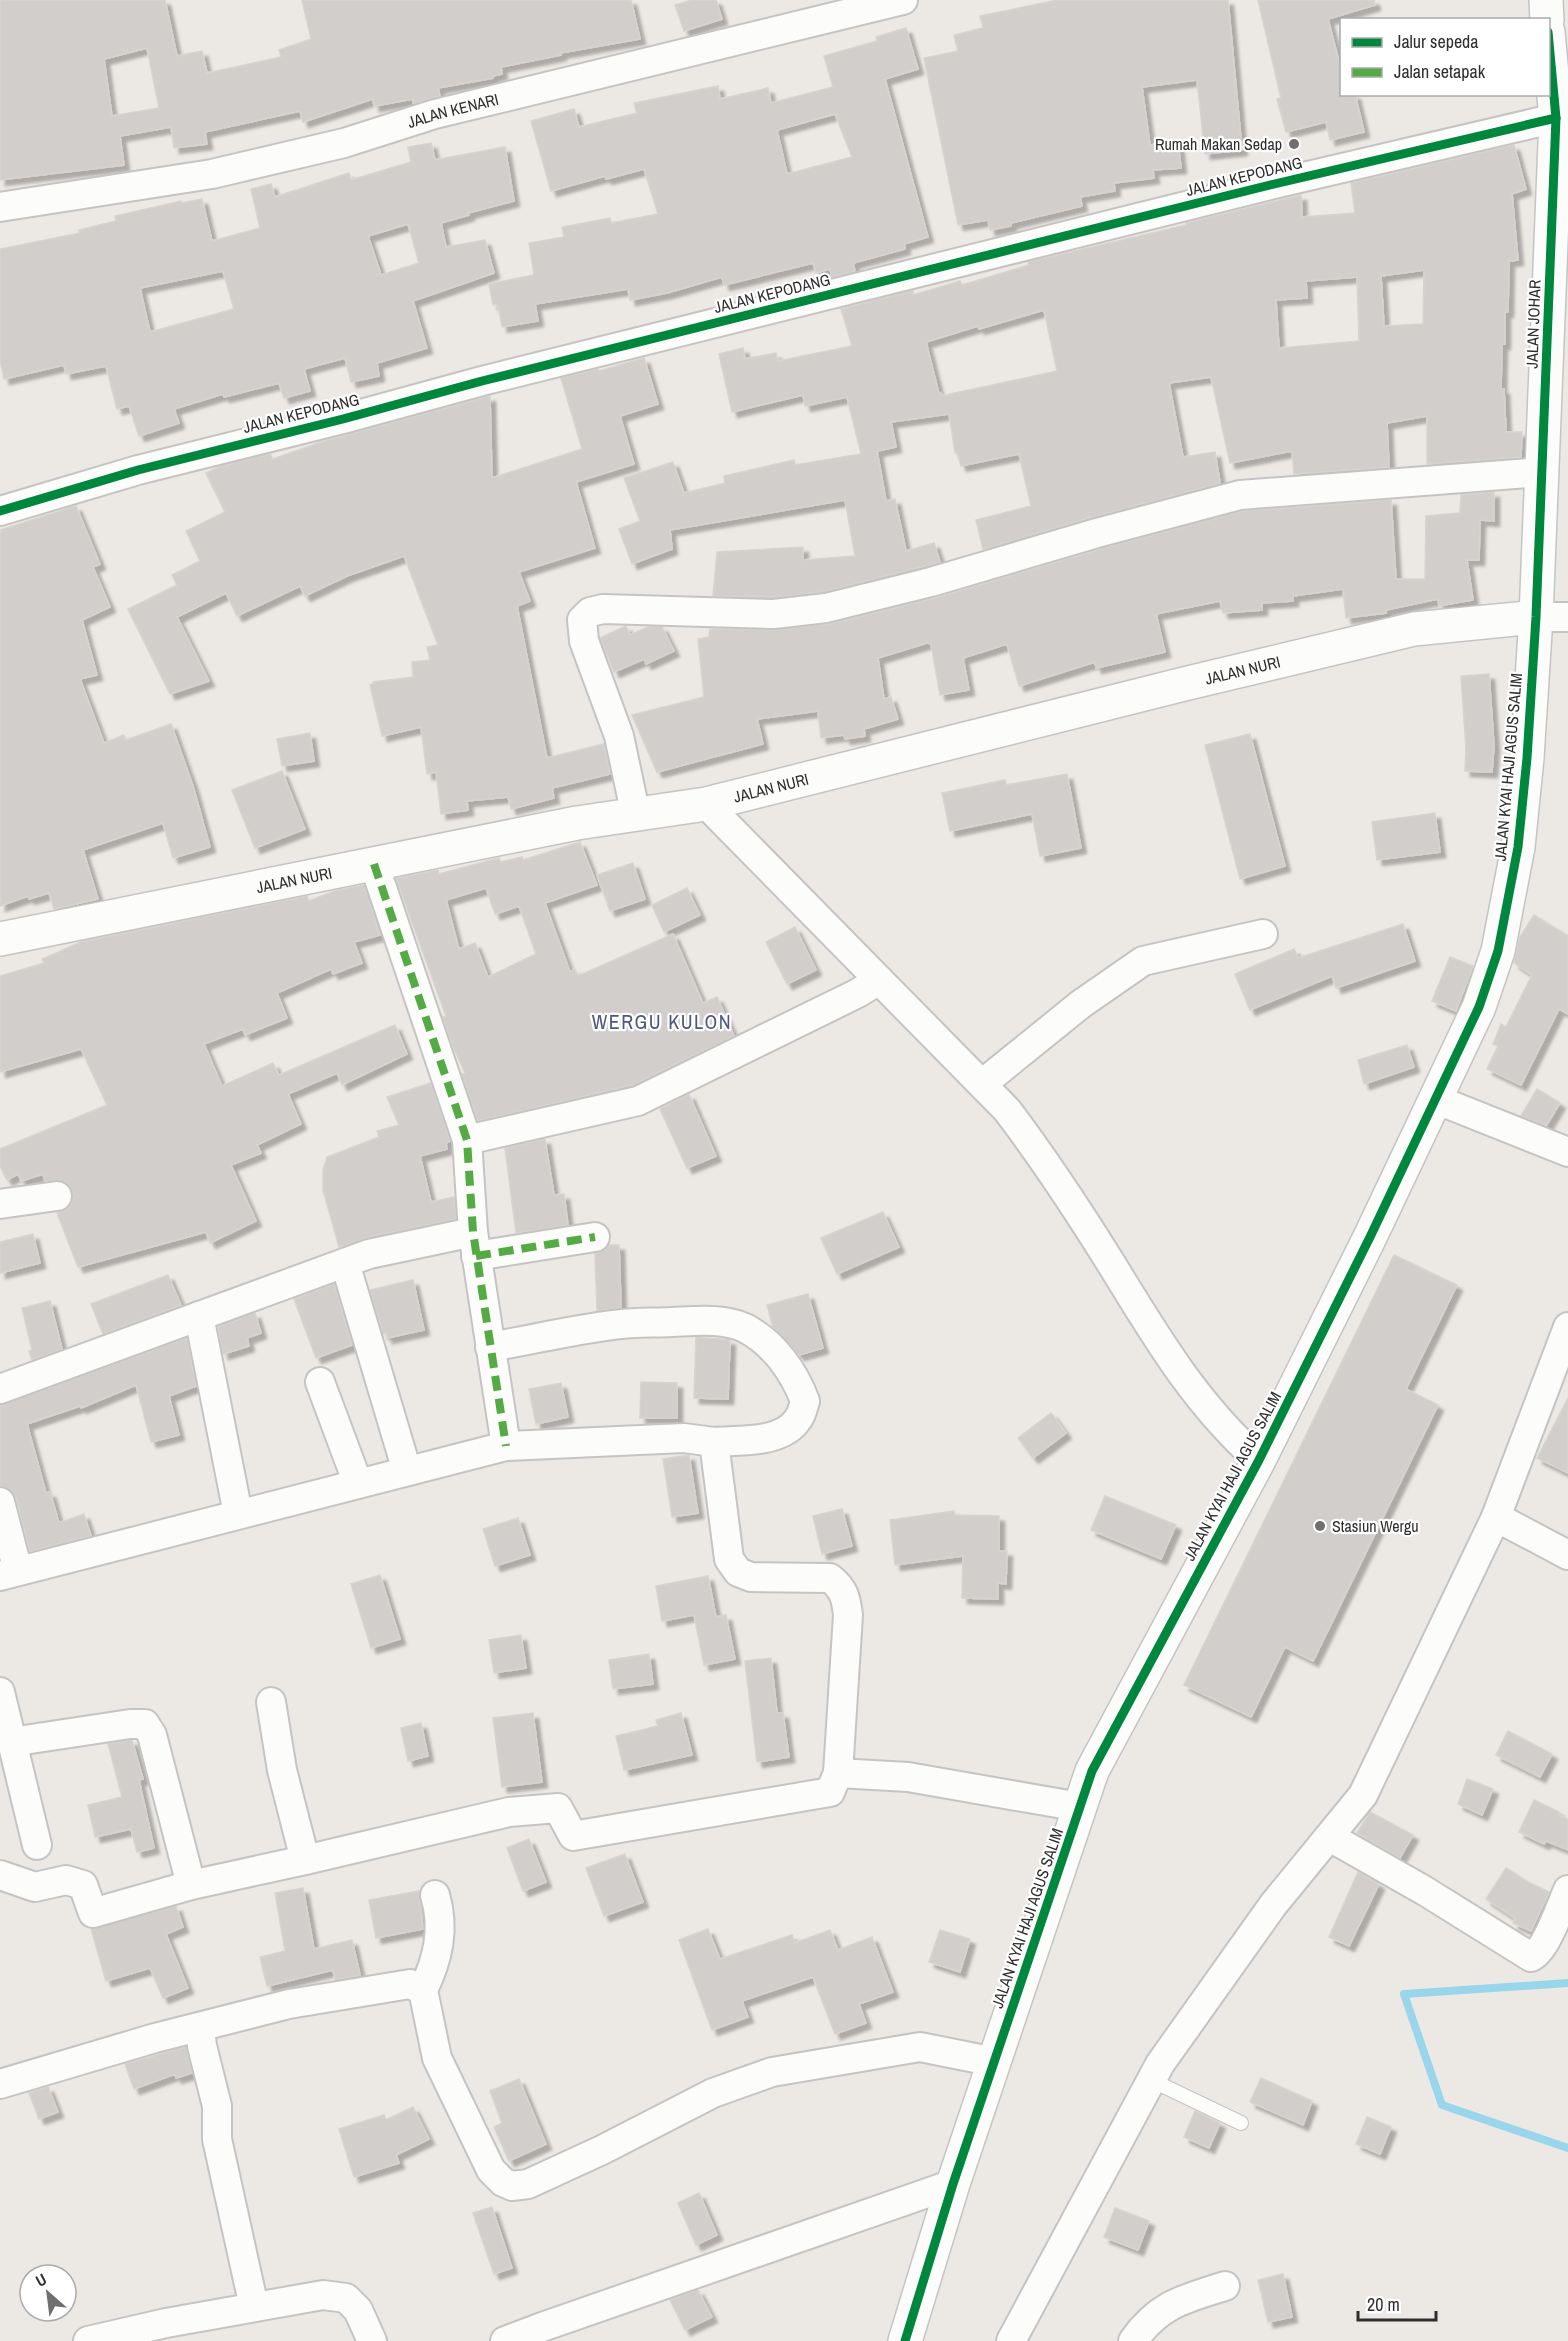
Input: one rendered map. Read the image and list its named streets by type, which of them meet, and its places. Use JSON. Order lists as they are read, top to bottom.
{
  "streets": {
    "street": [
      "JALAN KENARI",
      "JALAN KEPODANG",
      "JALAN JOHAR",
      "JALAN NURI",
      "JALAN KYAI HAJI AGUS SALIM"
    ]
  },
  "crossings": [
    ["JALAN KEPODANG", "JALAN JOHAR"],
    ["JALAN JOHAR", "JALAN NURI"],
    ["JALAN JOHAR", "JALAN KYAI HAJI AGUS SALIM"],
    ["JALAN NURI", "JALAN KYAI HAJI AGUS SALIM"]
  ],
  "districts": ["WERGU KULON"],
  "places": ["Rumah Makan Sedap", "Stasiun Wergu"],
  "legend": ["Jalur sepeda", "Jalan setapak"],
  "scale_bar": "20 m",
  "north": "top left"
}
